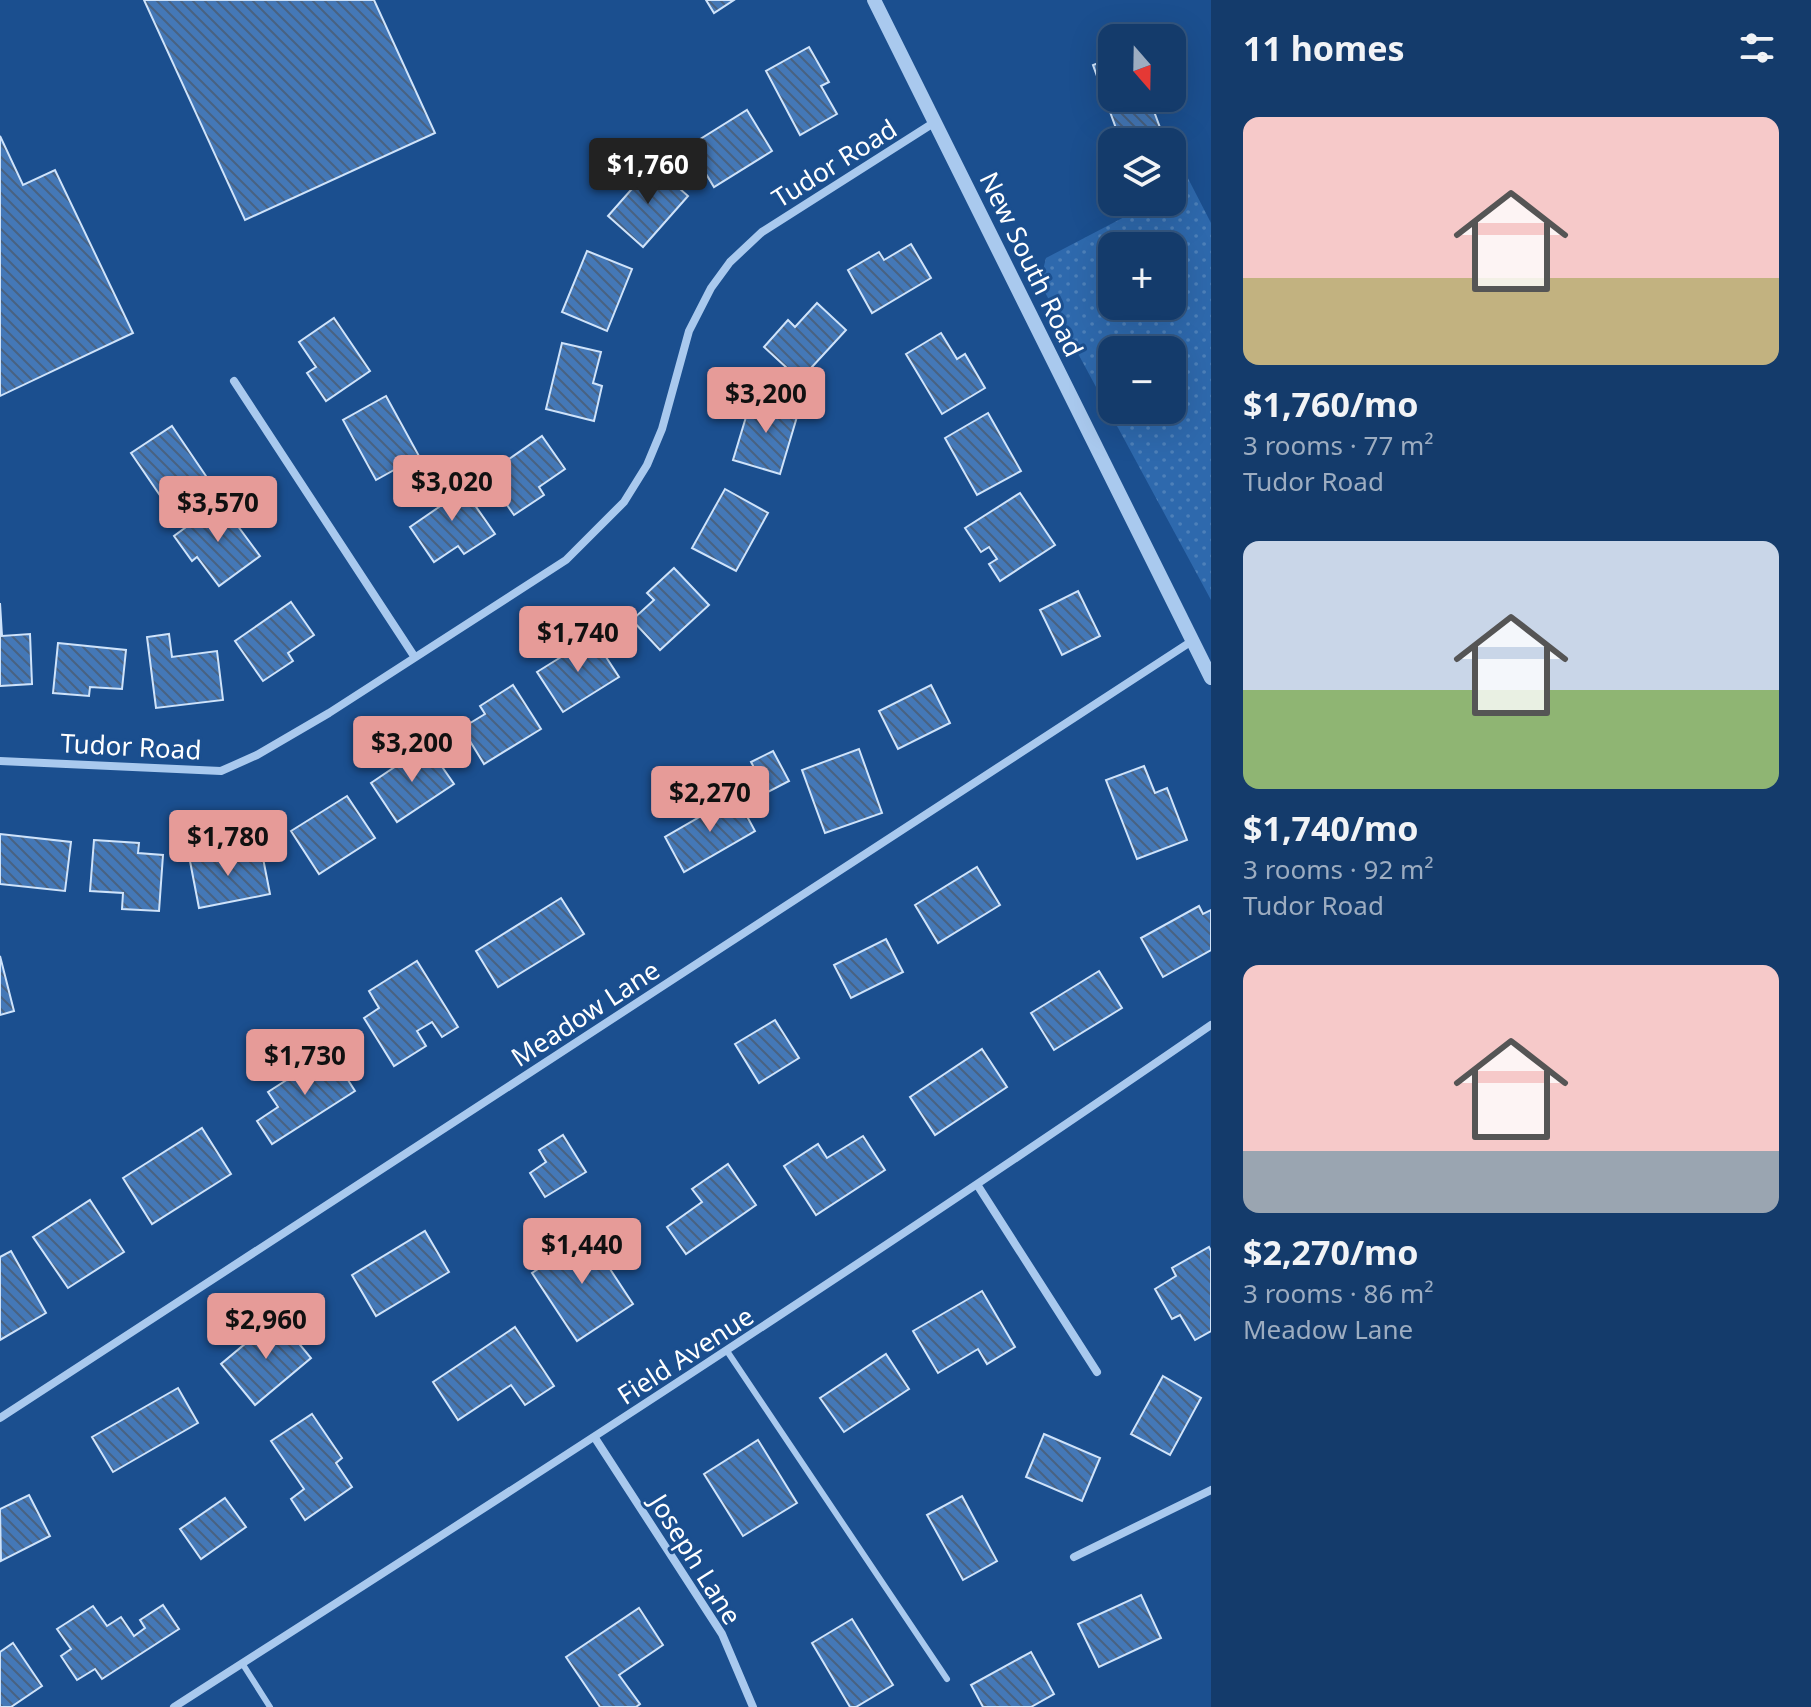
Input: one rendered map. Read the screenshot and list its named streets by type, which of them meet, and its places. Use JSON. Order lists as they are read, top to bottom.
{
  "streets": {
    "street": [
      "Tudor Road",
      "New South Road",
      "Meadow Lane",
      "Field Avenue",
      "Joseph Lane"
    ]
  },
  "crossings": [
    ["Tudor Road", "New South Road"],
    ["New South Road", "Meadow Lane"],
    ["Field Avenue", "Joseph Lane"]
  ],
  "north": "bottom",
  "page": {
    "heading": "11 homes",
    "map_buttons": ["+", "−"],
    "list": [
      {
        "name": "$1,760/mo",
        "note": "3 rooms · 77 m² · Tudor Road"
      },
      {
        "name": "$1,740/mo",
        "note": "3 rooms · 92 m² · Tudor Road"
      },
      {
        "name": "$2,270/mo",
        "note": "3 rooms · 86 m² · Meadow Lane"
      }
    ],
    "price": [
      "$1,760",
      "$3,200",
      "$3,020",
      "$3,570",
      "$1,740",
      "$3,200",
      "$2,270",
      "$1,780",
      "$1,730",
      "$1,440",
      "$2,960"
    ]
  }
}
